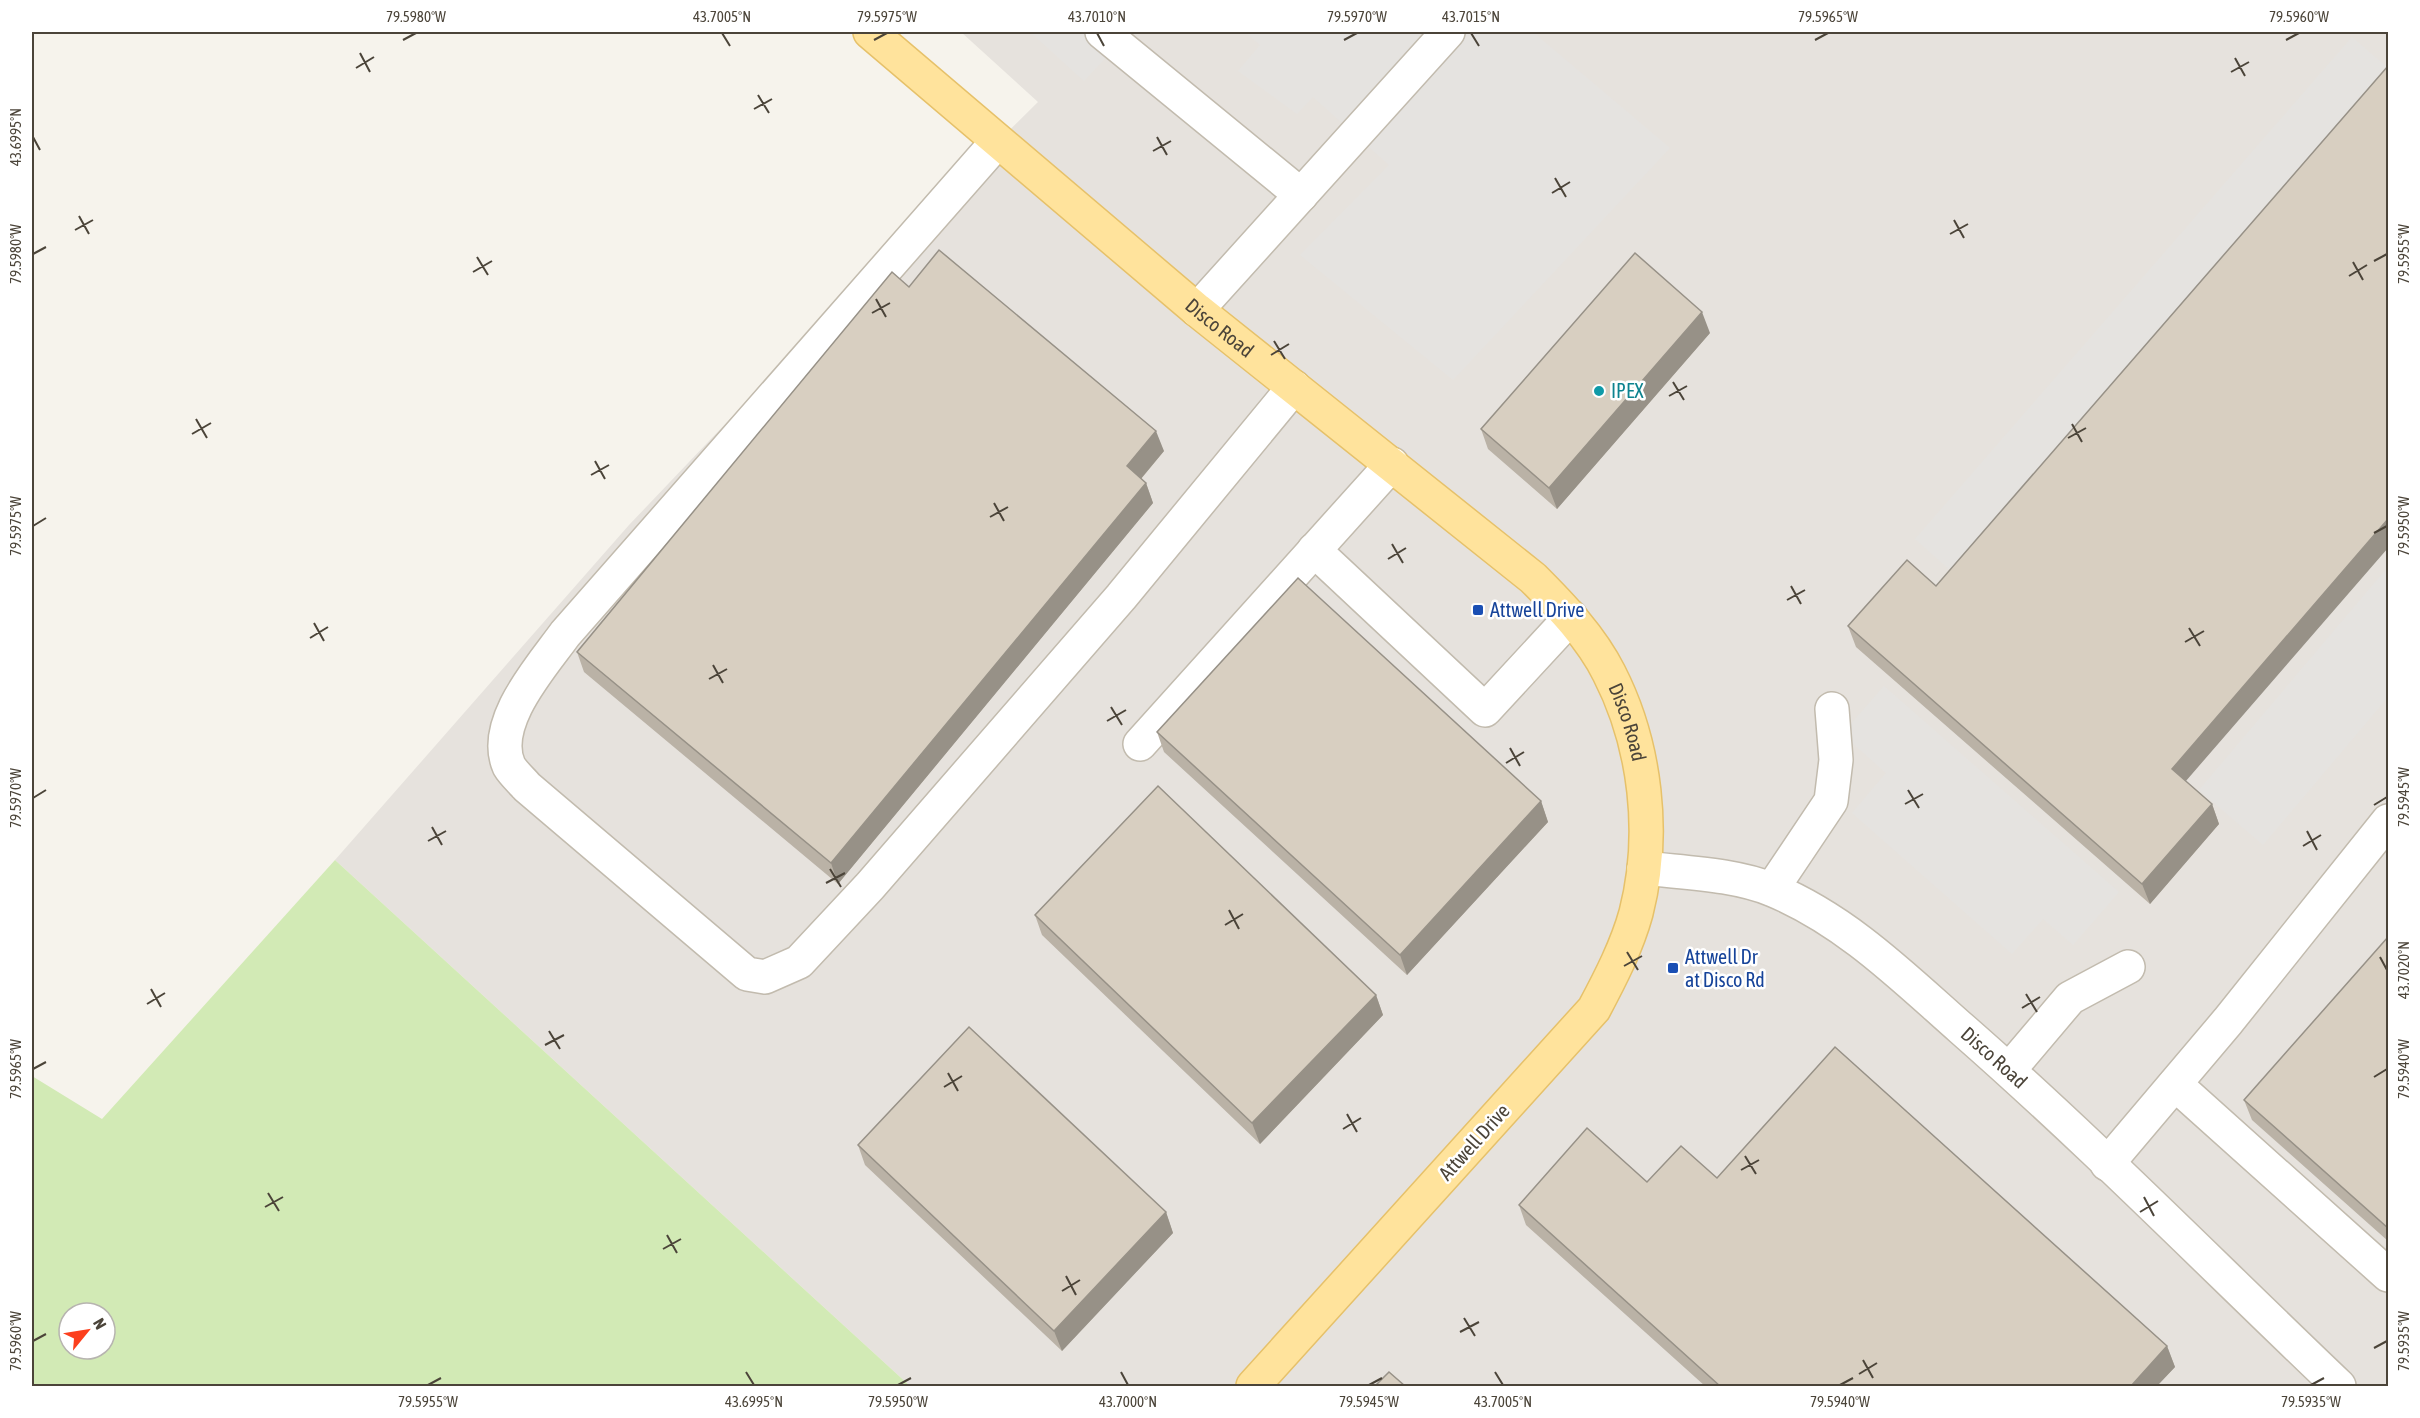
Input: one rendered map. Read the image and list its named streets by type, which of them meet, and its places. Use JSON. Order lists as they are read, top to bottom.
{
  "streets": {
    "main road": ["Disco Road", "Attwell Drive"]
  },
  "crossings": [
    ["Disco Road", "Attwell Drive"]
  ],
  "places": {
    "other": ["IPEX"],
    "transit": ["Attwell Drive", "Attwell Dr at Disco Rd"]
  },
  "north": "top right",
  "coordinates": [
    "79.5980°W",
    "43.7005°N",
    "79.5975°W",
    "43.7010°N",
    "79.5970°W",
    "43.7015°N",
    "79.5965°W",
    "79.5960°W",
    "43.6995°N",
    "79.5955°W",
    "79.5950°W",
    "79.5945°W",
    "43.7020°N",
    "79.5940°W",
    "79.5935°W",
    "43.7000°N"
  ]
}
